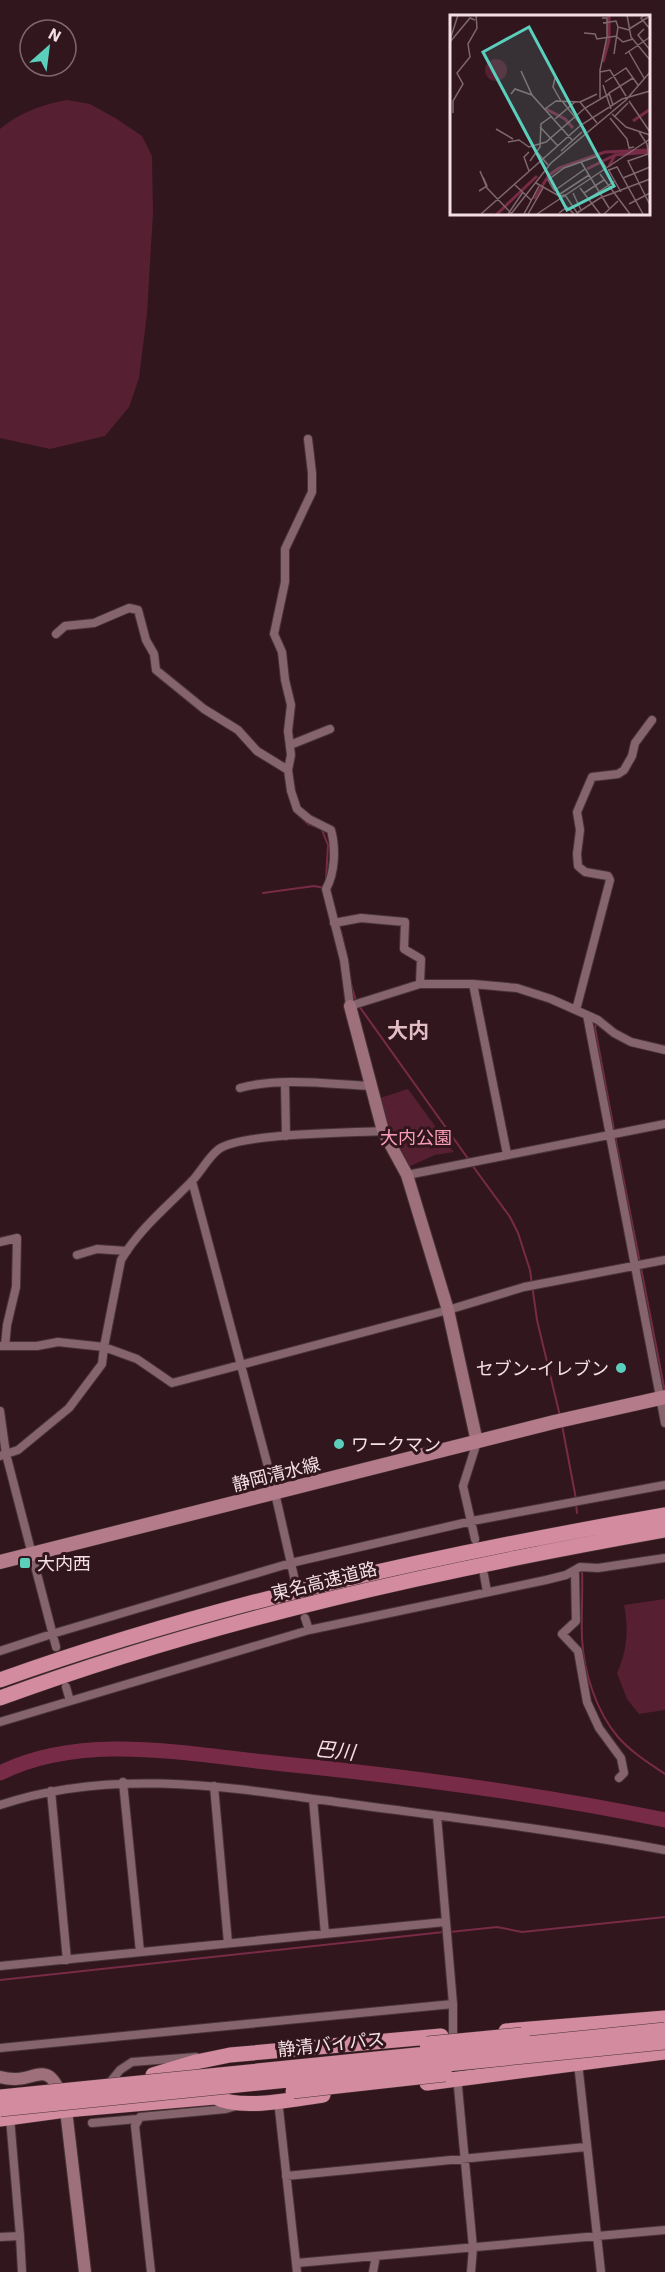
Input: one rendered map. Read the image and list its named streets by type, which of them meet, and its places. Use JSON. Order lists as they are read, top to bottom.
{
  "streets": {
    "highway": ["東名高速道路", "静清バイパス"],
    "main road": ["静岡清水線"]
  },
  "districts": ["大内"],
  "water": ["巴川"],
  "parks": ["大内公園"],
  "places": {
    "other": ["セブン-イレブン", "ワークマン"],
    "transit": ["大内西"]
  },
  "north": "top right"
}
